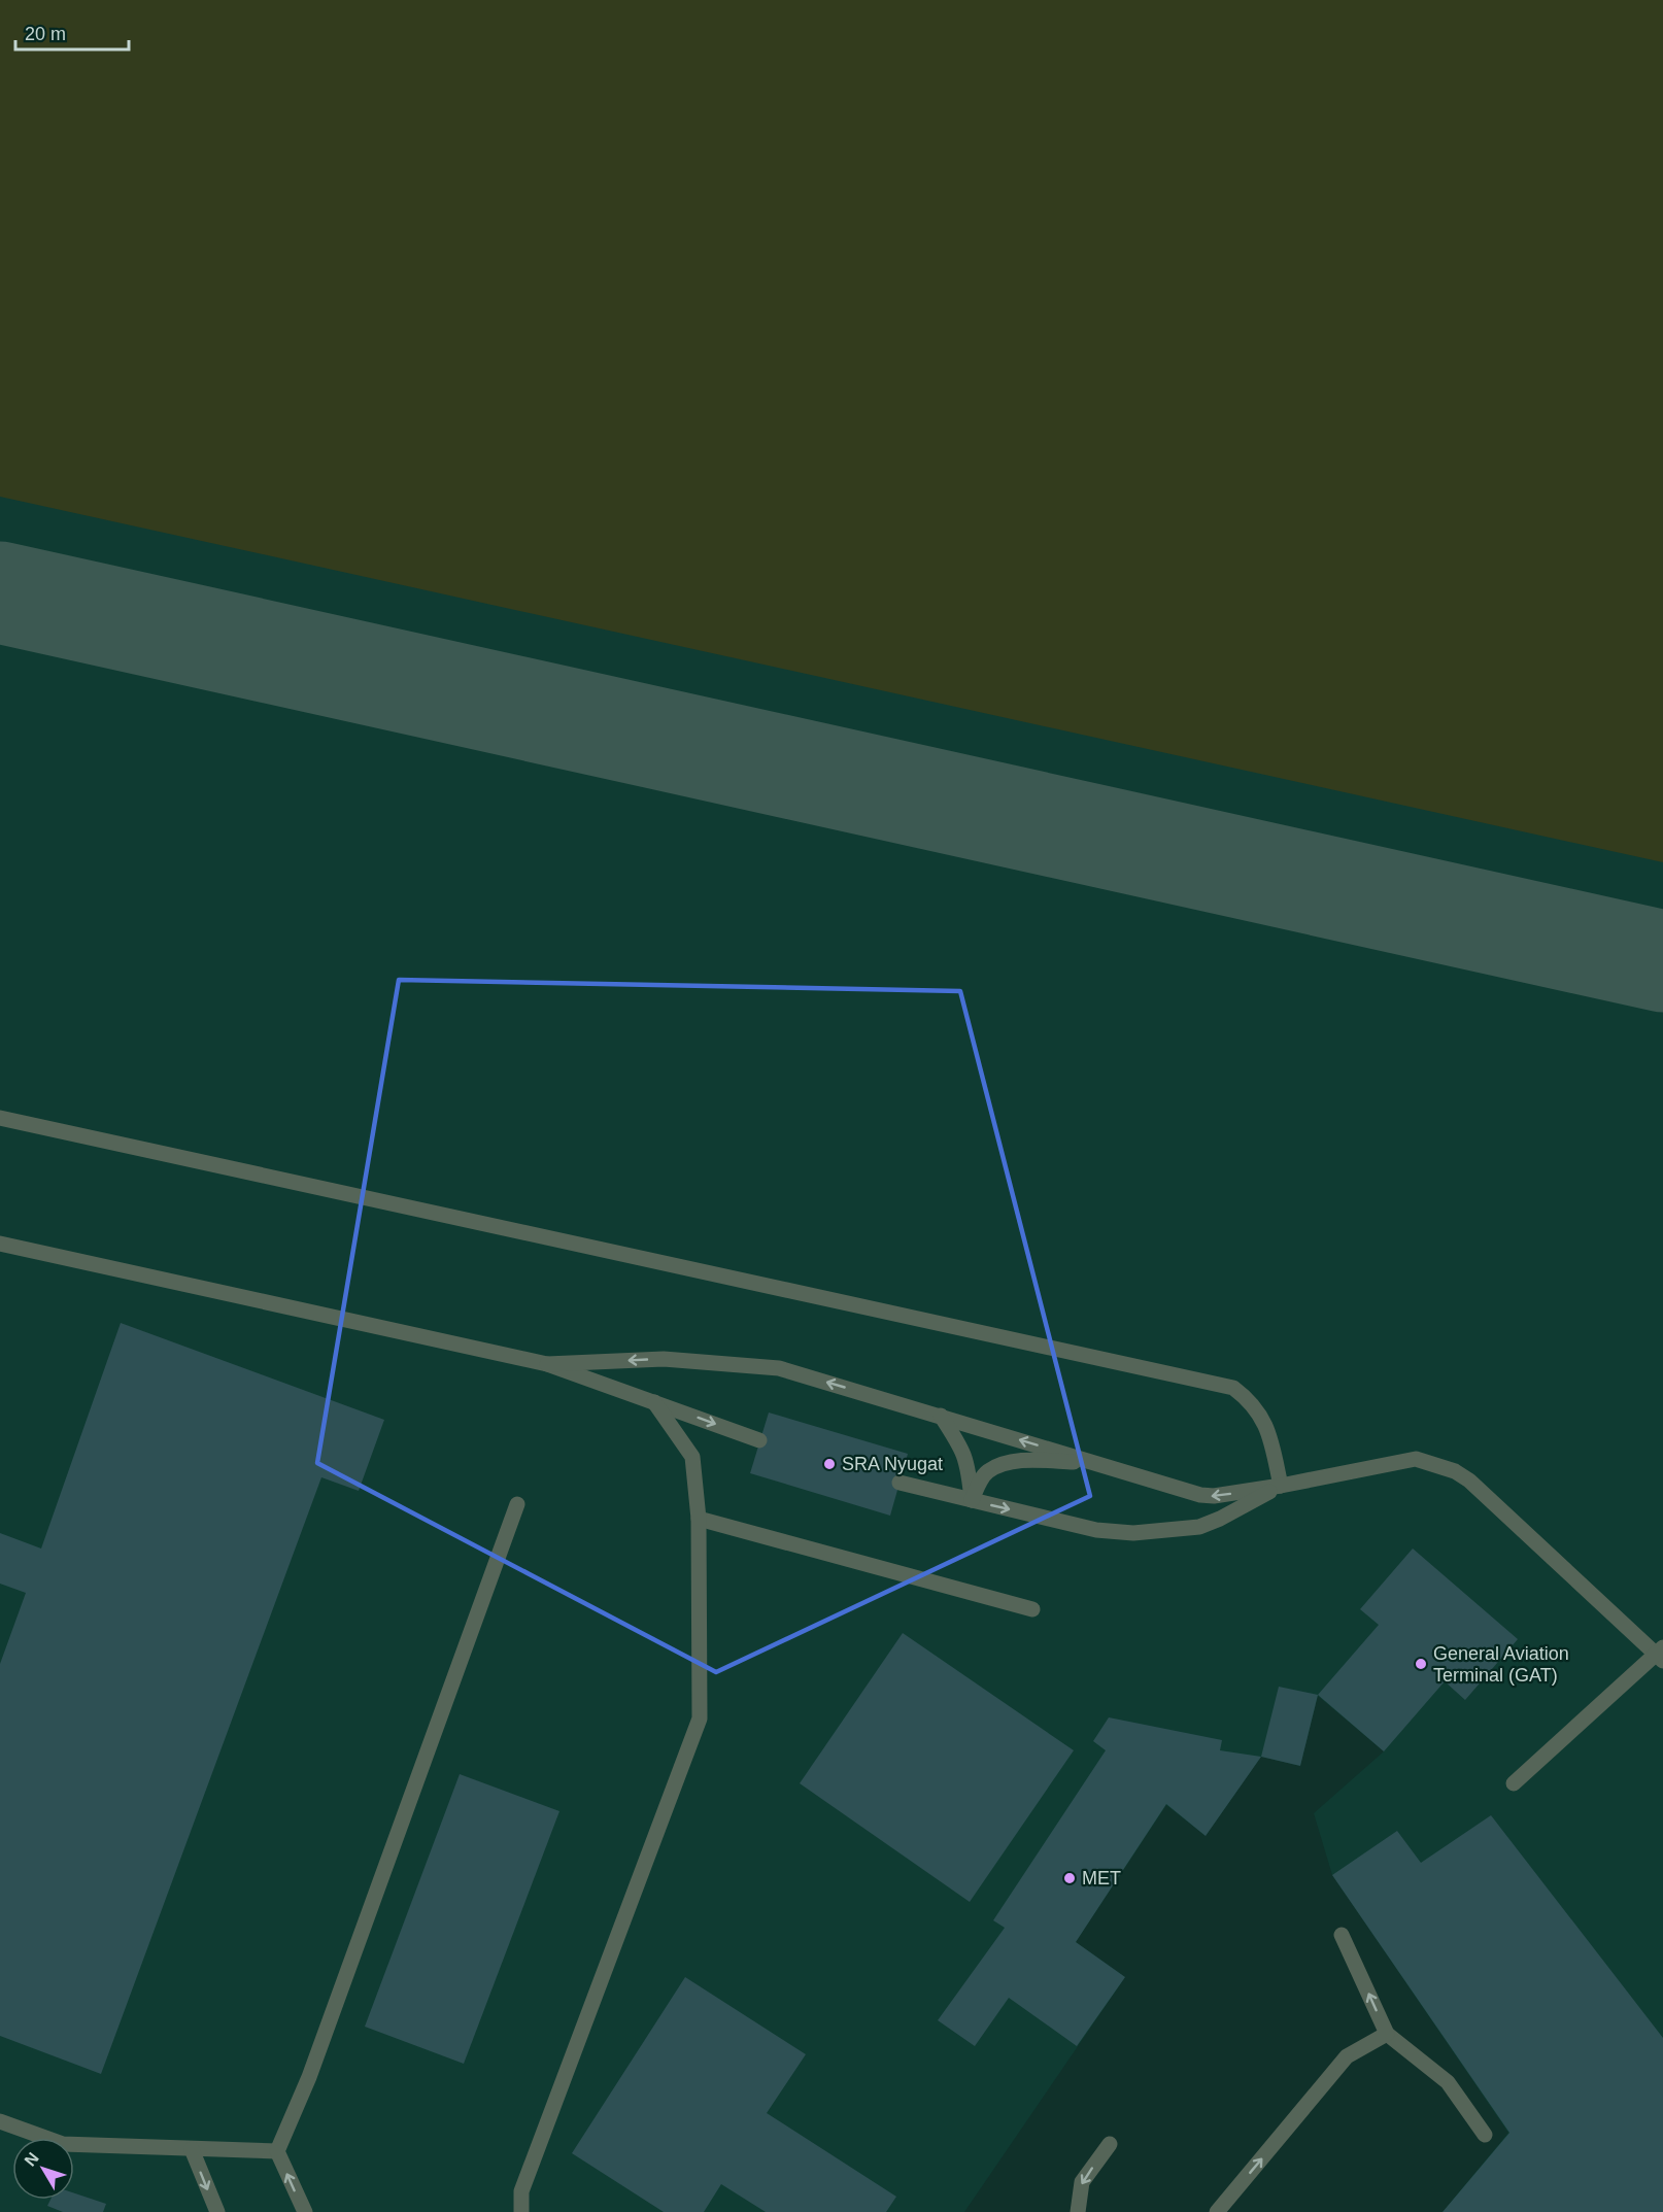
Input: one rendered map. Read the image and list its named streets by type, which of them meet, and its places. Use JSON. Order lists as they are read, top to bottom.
{
  "places": ["SRA Nyugat", "General Aviation Terminal (GAT)", "MET"],
  "scale_bar": "20 m",
  "north": "top left"
}
